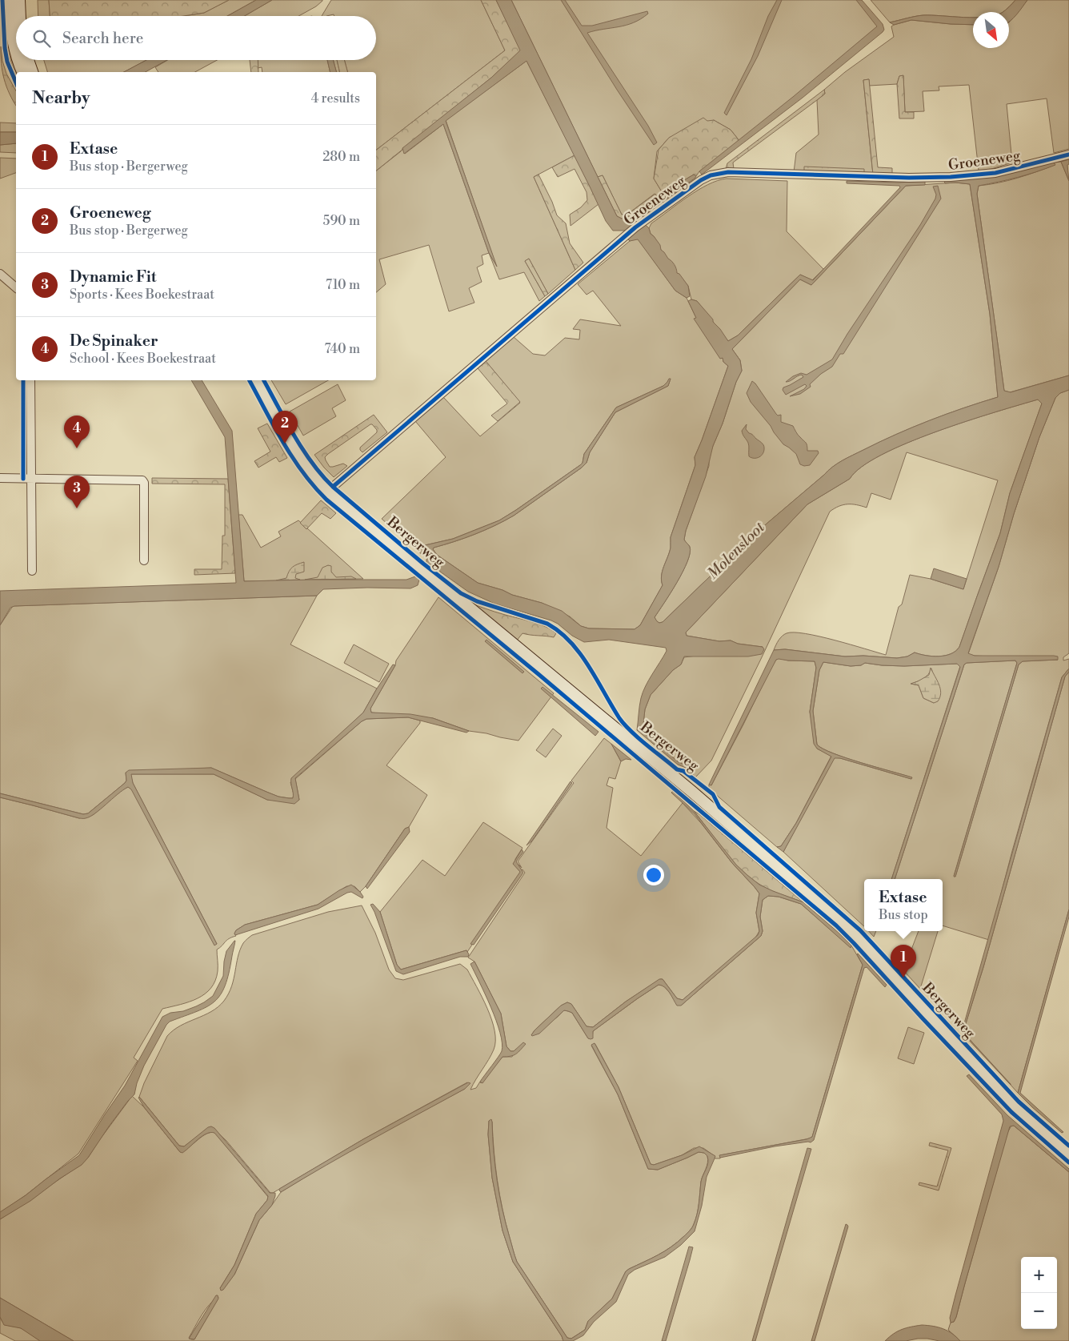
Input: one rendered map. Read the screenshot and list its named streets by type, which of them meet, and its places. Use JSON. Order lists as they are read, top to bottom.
{
  "streets": {
    "main road": ["Bergerweg"],
    "street": ["Groeneweg"]
  },
  "crossings": [
    ["Groeneweg", "Bergerweg"]
  ],
  "water": ["Molensloot"],
  "north": "bottom right",
  "page": {
    "search": "Search here",
    "heading": ["Nearby", "4 results"],
    "list": [
      {
        "mark": "1",
        "name": "Extase",
        "note": "Bus stop · Bergerweg",
        "value": "280 m"
      },
      {
        "mark": "2",
        "name": "Groeneweg",
        "note": "Bus stop · Bergerweg",
        "value": "590 m"
      },
      {
        "mark": "3",
        "name": "Dynamic Fit",
        "note": "Sports · Kees Boekestraat",
        "value": "710 m"
      },
      {
        "mark": "4",
        "name": "De Spinaker",
        "note": "School · Kees Boekestraat",
        "value": "740 m"
      }
    ],
    "pins": [
      "2",
      "4",
      "3",
      "1"
    ],
    "popup": ["Extase", "Bus stop"],
    "map_buttons": ["+", "−"]
  }
}
